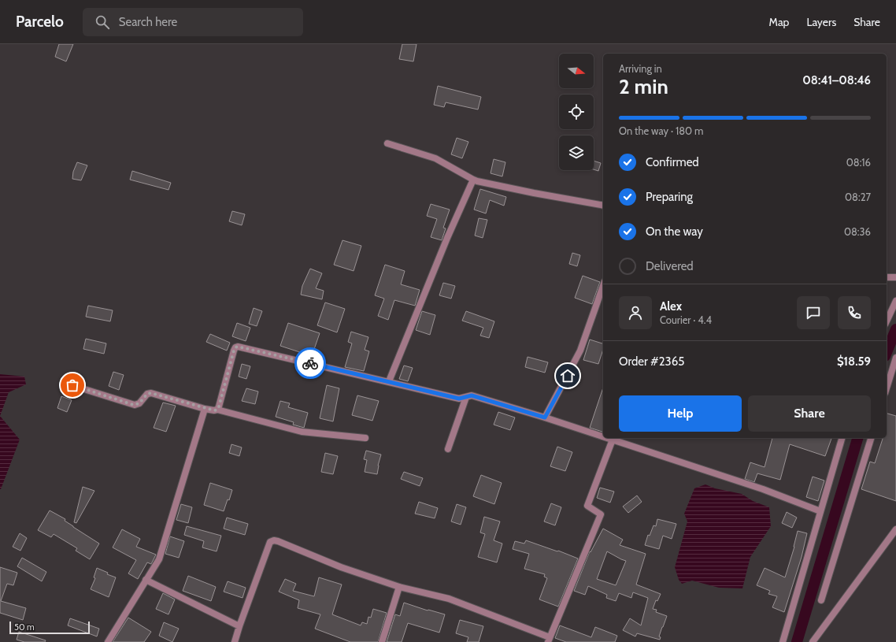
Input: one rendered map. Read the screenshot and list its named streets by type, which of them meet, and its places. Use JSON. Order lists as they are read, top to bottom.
{
  "scale_bar": "50 m",
  "north": "right",
  "page": {
    "header": "Parcelo",
    "search": "Search here",
    "nav": ["Map", "Layers", "Share"],
    "heading": ["2 min", "Arriving in", "08:41–08:46"],
    "panel": [
      "Alex",
      "Courier · 4.4",
      "Order #2365",
      "$18.59"
    ],
    "bar": "On the way · 180 m",
    "list": [
      ["Confirmed", "08:16"],
      ["Preparing", "08:27"],
      ["On the way", "08:36"],
      "Delivered"
    ],
    "buttons": ["Help", "Share"],
    "scale": "50 m"
  }
}
